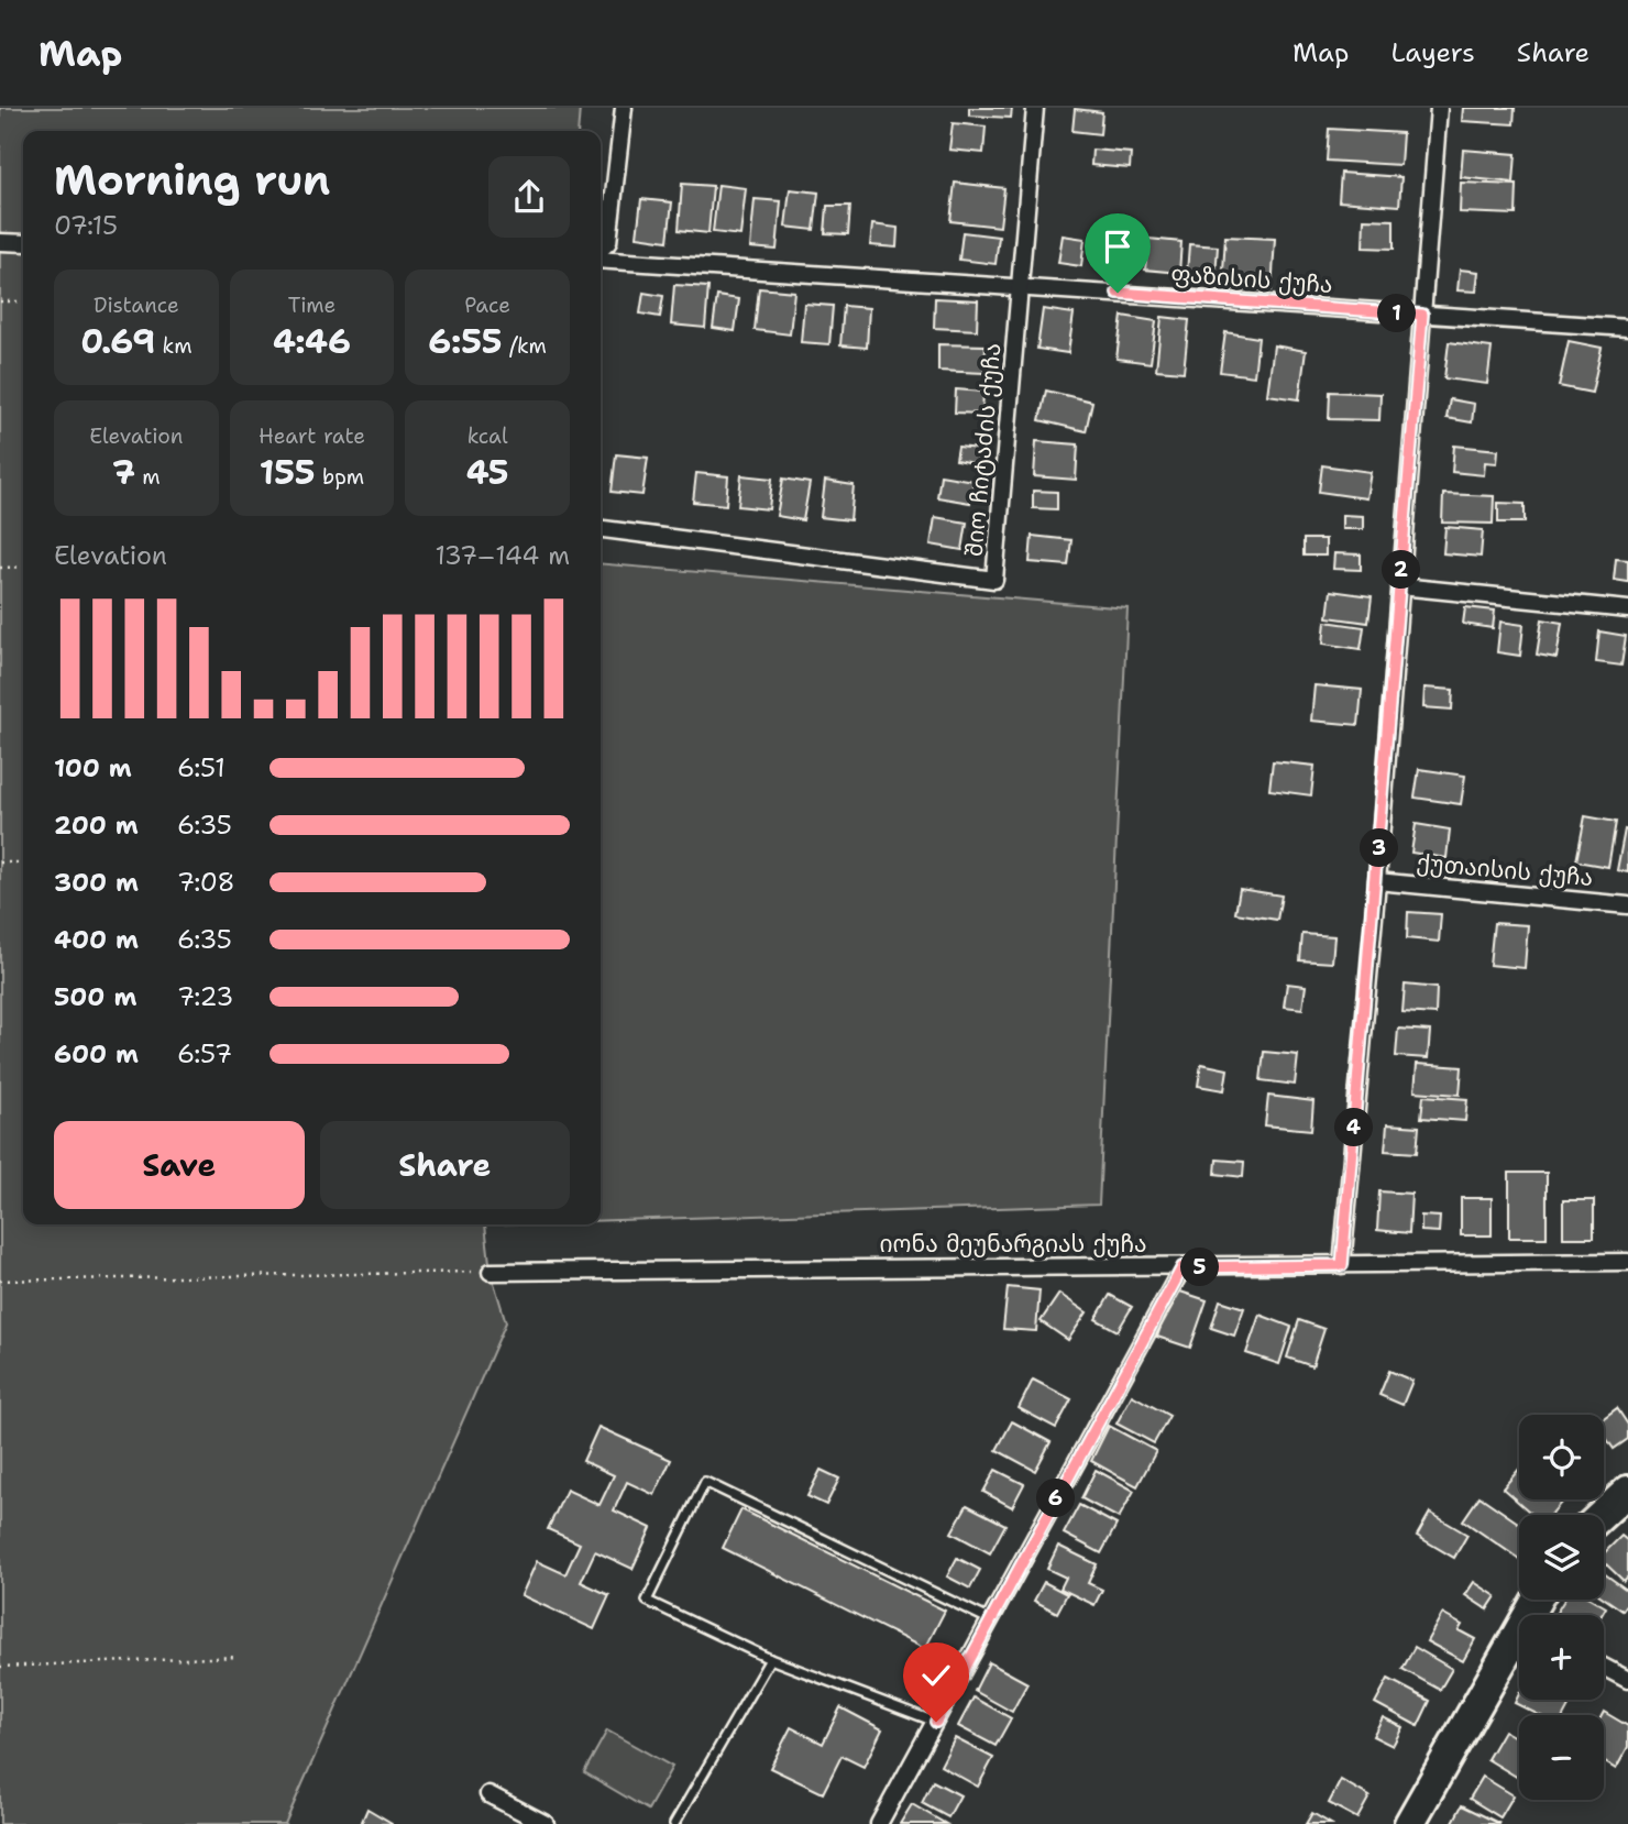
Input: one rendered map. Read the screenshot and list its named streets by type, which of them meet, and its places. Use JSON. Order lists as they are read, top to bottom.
{
  "streets": {
    "street": [
      "ფაზისის ქუჩა",
      "შიო ჩიტაძის ქუჩა",
      "ქუთაისის ქუჩა",
      "იონა მეუნარგიას ქუჩა"
    ]
  },
  "crossings": [
    ["ფაზისის ქუჩა", "შიო ჩიტაძის ქუჩა"]
  ],
  "page": {
    "header": "Map",
    "nav": ["Map", "Layers", "Share"],
    "heading": ["Morning run", "07:15"],
    "stats": [
      ["Distance", "0.69 km"],
      ["Time", "4:46"],
      ["Pace", "6:55 /km"],
      ["Elevation", "7 m"],
      ["Heart rate", "155 bpm"],
      ["kcal", "45"]
    ],
    "pins": [
      "1",
      "2",
      "3",
      "4",
      "5",
      "6"
    ],
    "chart": ["Elevation", "137–144 m"],
    "list": [
      {
        "name": "100 m",
        "note": "6:51"
      },
      {
        "name": "200 m",
        "note": "6:35"
      },
      {
        "name": "300 m",
        "note": "7:08"
      },
      {
        "name": "400 m",
        "note": "6:35"
      },
      {
        "name": "500 m",
        "note": "7:23"
      },
      {
        "name": "600 m",
        "note": "6:57"
      }
    ],
    "buttons": ["Save", "Share"],
    "map_buttons": ["+", "−"]
  }
}
